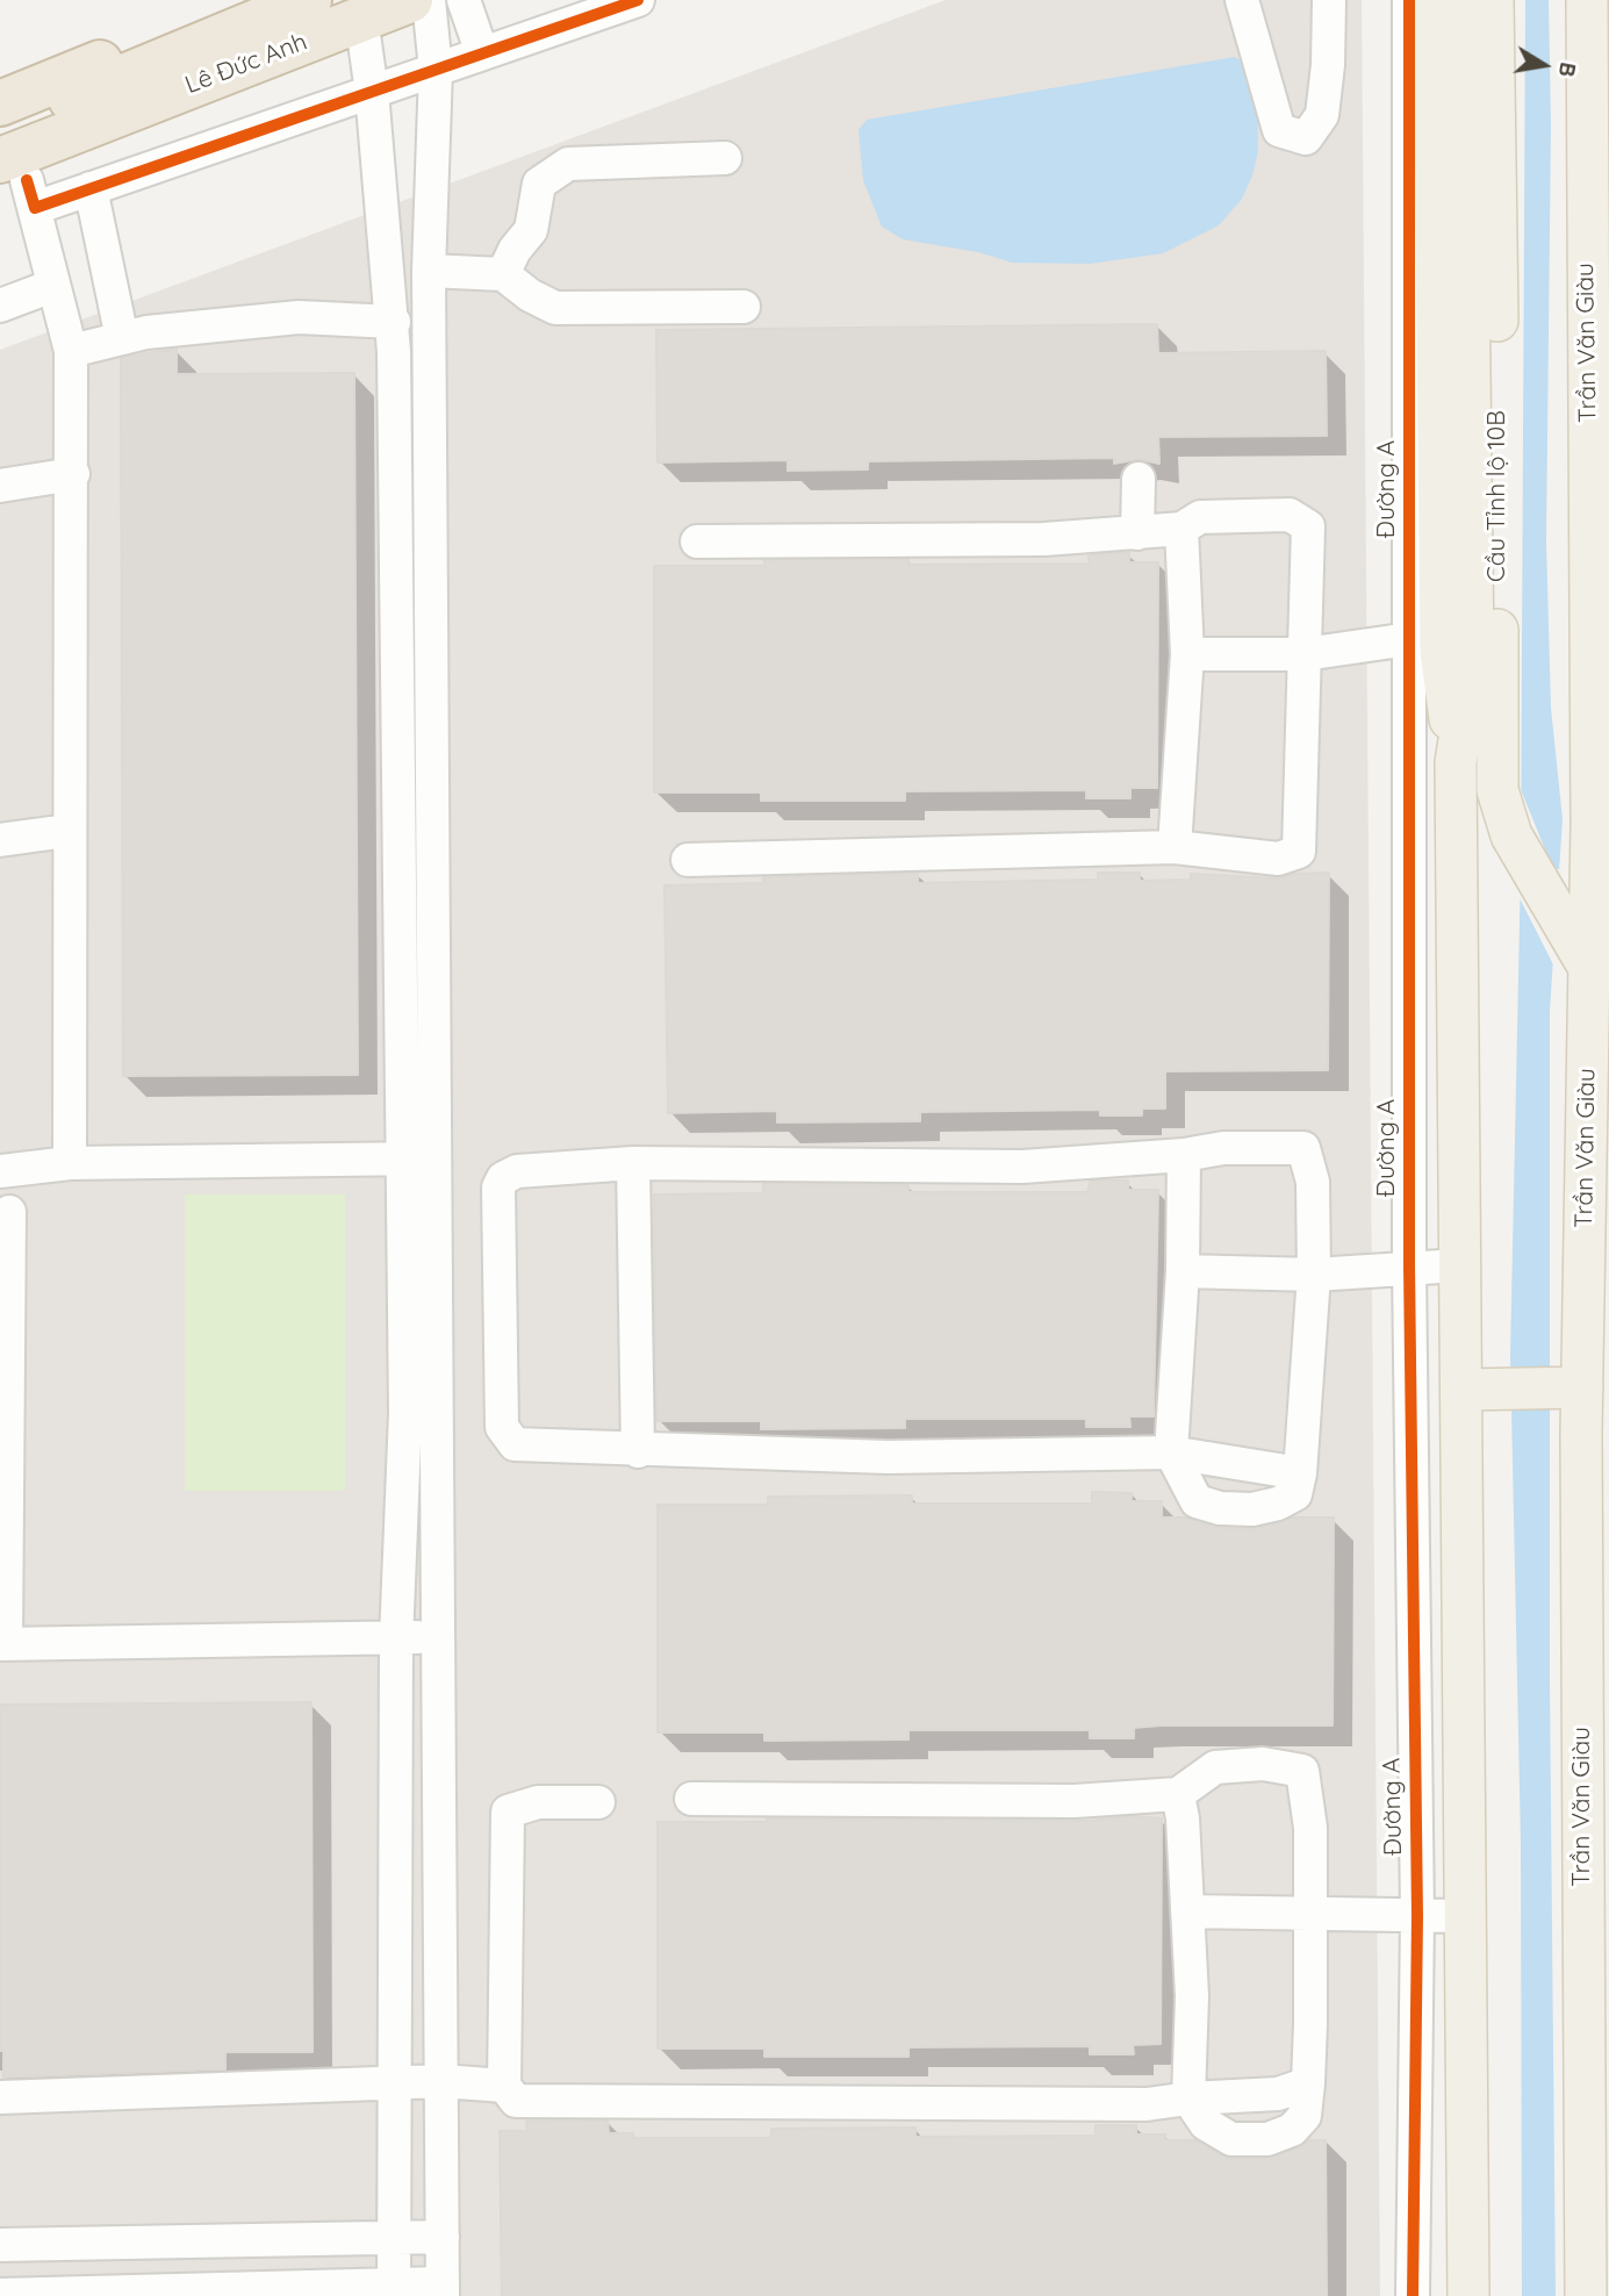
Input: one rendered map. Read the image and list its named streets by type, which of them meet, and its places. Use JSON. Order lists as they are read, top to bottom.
{
  "streets": {
    "highway": ["Lê Đức Anh"],
    "main road": ["Trần Văn Giàu", "Cầu Tỉnh lộ 10B"],
    "street": ["Đường A"]
  },
  "crossings": [
    ["Trần Văn Giàu", "Cầu Tỉnh lộ 10B"]
  ],
  "north": "right"
}
